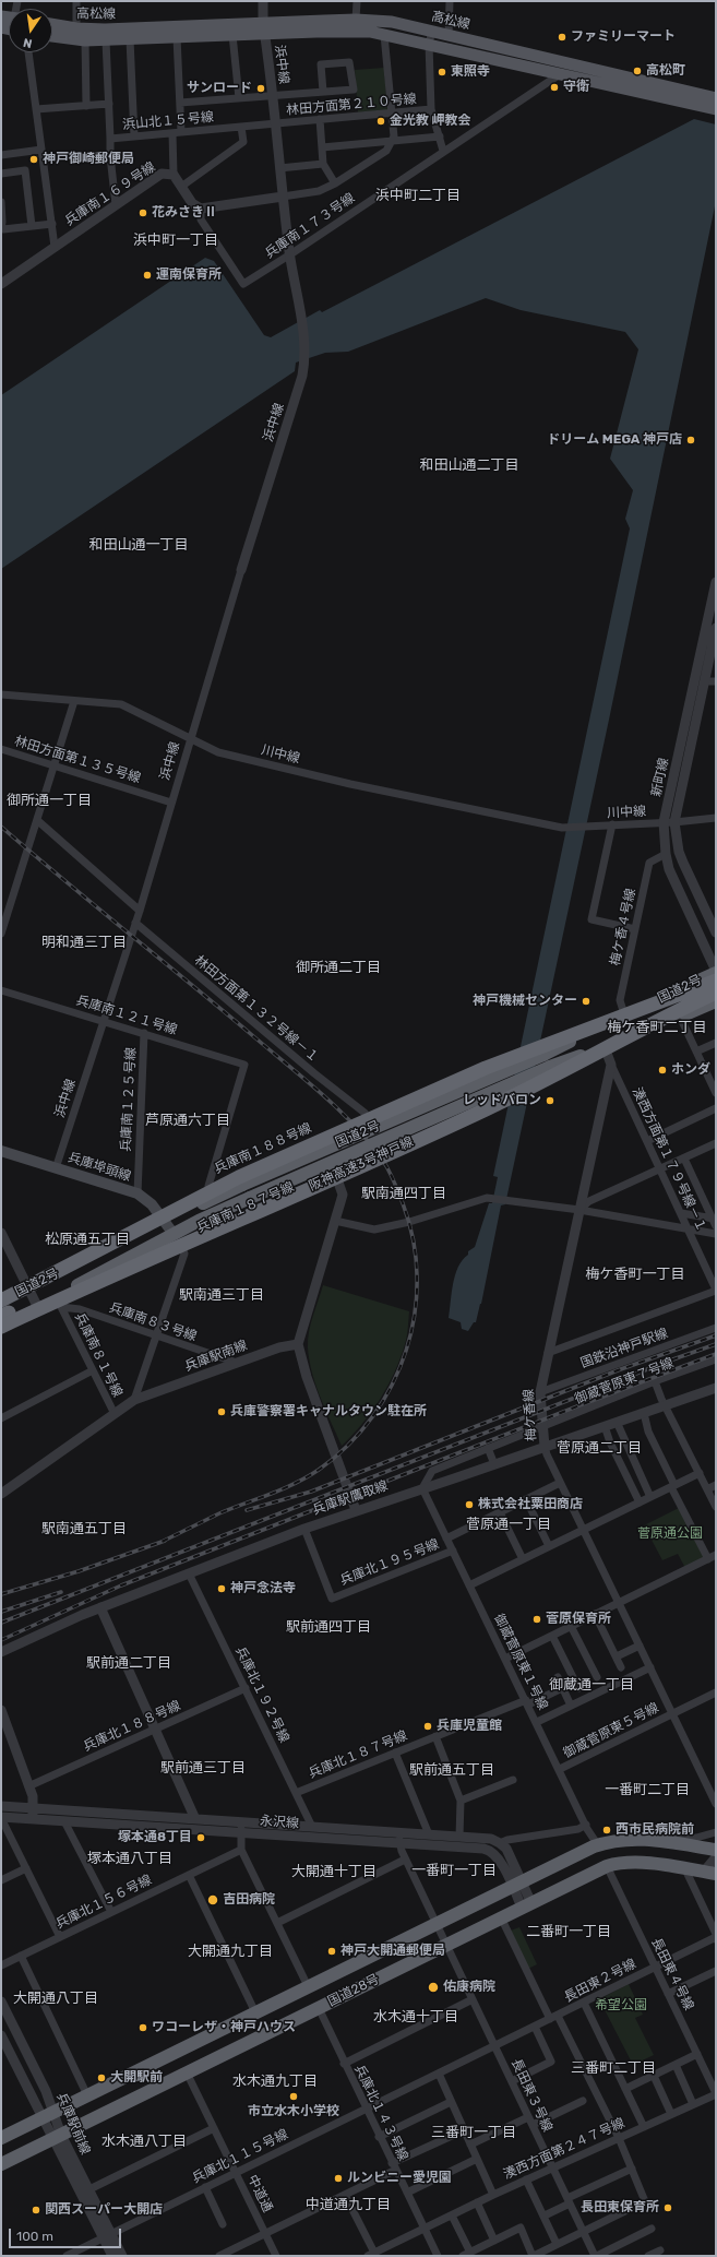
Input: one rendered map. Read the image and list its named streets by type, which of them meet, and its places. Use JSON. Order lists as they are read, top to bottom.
{
  "streets": {
    "highway": ["国道2号", "阪神高速3号神戸線", "国道28号"],
    "main road": ["高松線", "兵庫埠頭線"],
    "street": [
      "浜中線",
      "林田方面第２１０号線",
      "浜山北１５号線",
      "兵庫南１６９号線",
      "兵庫南１７３号線",
      "川中線",
      "林田方面第１３５号線",
      "新町線",
      "梅ケ香４号線",
      "林田方面第１３２号線－１",
      "兵庫南１２１号線",
      "兵庫南１２５号線",
      "兵庫南１８８号線",
      "湊西方面第１７９号線－１",
      "兵庫南１８７号線",
      "兵庫南８３号線",
      "国鉄沿神戸駅線",
      "兵庫南８１号線",
      "兵庫駅南線",
      "御蔵菅原東７号線",
      "梅ケ香線",
      "兵庫駅鷹取線",
      "兵庫北１９５号線",
      "御蔵菅原東１号線",
      "兵庫北１９２号線",
      "兵庫北１８８号線",
      "御蔵菅原東５号線",
      "兵庫北１８７号線",
      "永沢線",
      "兵庫北１５６号線",
      "長田東４号線",
      "長田東２号線",
      "長田東３号線",
      "兵庫北１４３号線",
      "兵庫駅前線",
      "湊西方面第２４７号線",
      "兵庫北１１５号線",
      "中道通"
    ]
  },
  "crossings": [
    ["高松線", "浜中線"],
    ["高松線", "浜山北１５号線"],
    ["高松線", "兵庫南１７３号線"],
    ["浜中線", "林田方面第２１０号線"],
    ["浜中線", "浜山北１５号線"],
    ["浜中線", "兵庫南１７３号線"],
    ["浜中線", "川中線"],
    ["浜中線", "林田方面第１３５号線"],
    ["浜中線", "林田方面第１３２号線－１"],
    ["浜中線", "兵庫南１２１号線"],
    ["浜中線", "兵庫埠頭線"],
    ["林田方面第２１０号線", "浜山北１５号線"],
    ["兵庫南１６９号線", "兵庫南１７３号線"],
    ["川中線", "新町線"],
    ["新町線", "梅ケ香４号線"],
    ["新町線", "国道2号"],
    ["梅ケ香４号線", "国道2号"],
    ["国道2号", "兵庫南１８８号線"],
    ["国道2号", "阪神高速3号神戸線"],
    ["国道2号", "兵庫埠頭線"],
    ["国道2号", "兵庫南８１号線"],
    ["兵庫南１２１号線", "兵庫南１２５号線"],
    ["兵庫南１２１号線", "兵庫南１８８号線"],
    ["兵庫南１２５号線", "兵庫埠頭線"],
    ["兵庫南１８８号線", "兵庫埠頭線"],
    ["兵庫南１８８号線", "兵庫南１８７号線"],
    ["湊西方面第１７９号線－１", "梅ケ香線"],
    ["兵庫南８３号線", "兵庫南８１号線"],
    ["兵庫南８３号線", "兵庫駅南線"],
    ["国鉄沿神戸駅線", "梅ケ香線"],
    ["兵庫南８１号線", "兵庫駅南線"],
    ["御蔵菅原東７号線", "梅ケ香線"],
    ["御蔵菅原東７号線", "兵庫駅鷹取線"],
    ["御蔵菅原東７号線", "御蔵菅原東１号線"],
    ["梅ケ香線", "兵庫駅鷹取線"],
    ["梅ケ香線", "御蔵菅原東５号線"],
    ["兵庫駅鷹取線", "兵庫北１９５号線"],
    ["兵庫駅鷹取線", "御蔵菅原東１号線"],
    ["兵庫駅鷹取線", "兵庫北１９２号線"],
    ["兵庫北１９５号線", "御蔵菅原東１号線"],
    ["御蔵菅原東１号線", "御蔵菅原東５号線"],
    ["御蔵菅原東１号線", "兵庫北１８７号線"],
    ["御蔵菅原東１号線", "国道28号"],
    ["兵庫北１９２号線", "兵庫北１８８号線"],
    ["兵庫北１９２号線", "兵庫北１８７号線"],
    ["兵庫北１９２号線", "永沢線"],
    ["永沢線", "国道28号"],
    ["永沢線", "長田東３号線"],
    ["長田東４号線", "長田東２号線"],
    ["長田東４号線", "国道28号"],
    ["長田東４号線", "湊西方面第２４７号線"],
    ["長田東２号線", "長田東３号線"],
    ["長田東２号線", "兵庫北１１５号線"],
    ["国道28号", "長田東３号線"],
    ["国道28号", "兵庫北１４３号線"],
    ["国道28号", "兵庫駅前線"],
    ["国道28号", "中道通"],
    ["長田東３号線", "湊西方面第２４７号線"],
    ["長田東３号線", "兵庫北１１５号線"],
    ["兵庫北１４３号線", "湊西方面第２４７号線"],
    ["兵庫北１４３号線", "兵庫北１１５号線"],
    ["兵庫駅前線", "兵庫北１１５号線"],
    ["兵庫北１１５号線", "中道通"]
  ],
  "districts": [
    "浜中町二丁目",
    "浜中町一丁目",
    "和田山通二丁目",
    "和田山通一丁目",
    "御所通一丁目",
    "明和通三丁目",
    "御所通二丁目",
    "梅ケ香町二丁目",
    "芦原通六丁目",
    "駅南通四丁目",
    "松原通五丁目",
    "梅ケ香町一丁目",
    "駅南通三丁目",
    "菅原通二丁目",
    "菅原通一丁目",
    "駅南通五丁目",
    "駅前通四丁目",
    "駅前通二丁目",
    "御蔵通一丁目",
    "駅前通三丁目",
    "駅前通五丁目",
    "一番町二丁目",
    "塚本通八丁目",
    "一番町一丁目",
    "大開通十丁目",
    "二番町一丁目",
    "大開通九丁目",
    "大開通八丁目",
    "水木通十丁目",
    "三番町二丁目",
    "水木通九丁目",
    "三番町一丁目",
    "水木通八丁目",
    "中道通九丁目"
  ],
  "parks": ["菅原通公園", "希望公園"],
  "places": [
    "ファミリーマート",
    "高松町",
    "東照寺",
    "守衛",
    "サンロード",
    "金光教 岬教会",
    "神戸御崎郵便局",
    "花みさきⅡ",
    "運南保育所",
    "ドリーム MEGA 神戸店",
    "神戸機械センター",
    "ホンダ",
    "レッドバロン",
    "兵庫警察署キャナルタウン駐在所",
    "株式会社粟田商店",
    "神戸念法寺",
    "菅原保育所",
    "兵庫児童館",
    "西市民病院前",
    "塚本通8丁目",
    "吉田病院",
    "神戸大開通郵便局",
    "佑康病院",
    "ワコーレザ・神戸ハウス",
    "大開駅前",
    "市立水木小学校",
    "ルンビニー愛児園",
    "長田東保育所",
    "関西スーパー大開店"
  ],
  "scale_bar": "100 m",
  "north": "bottom"
}
